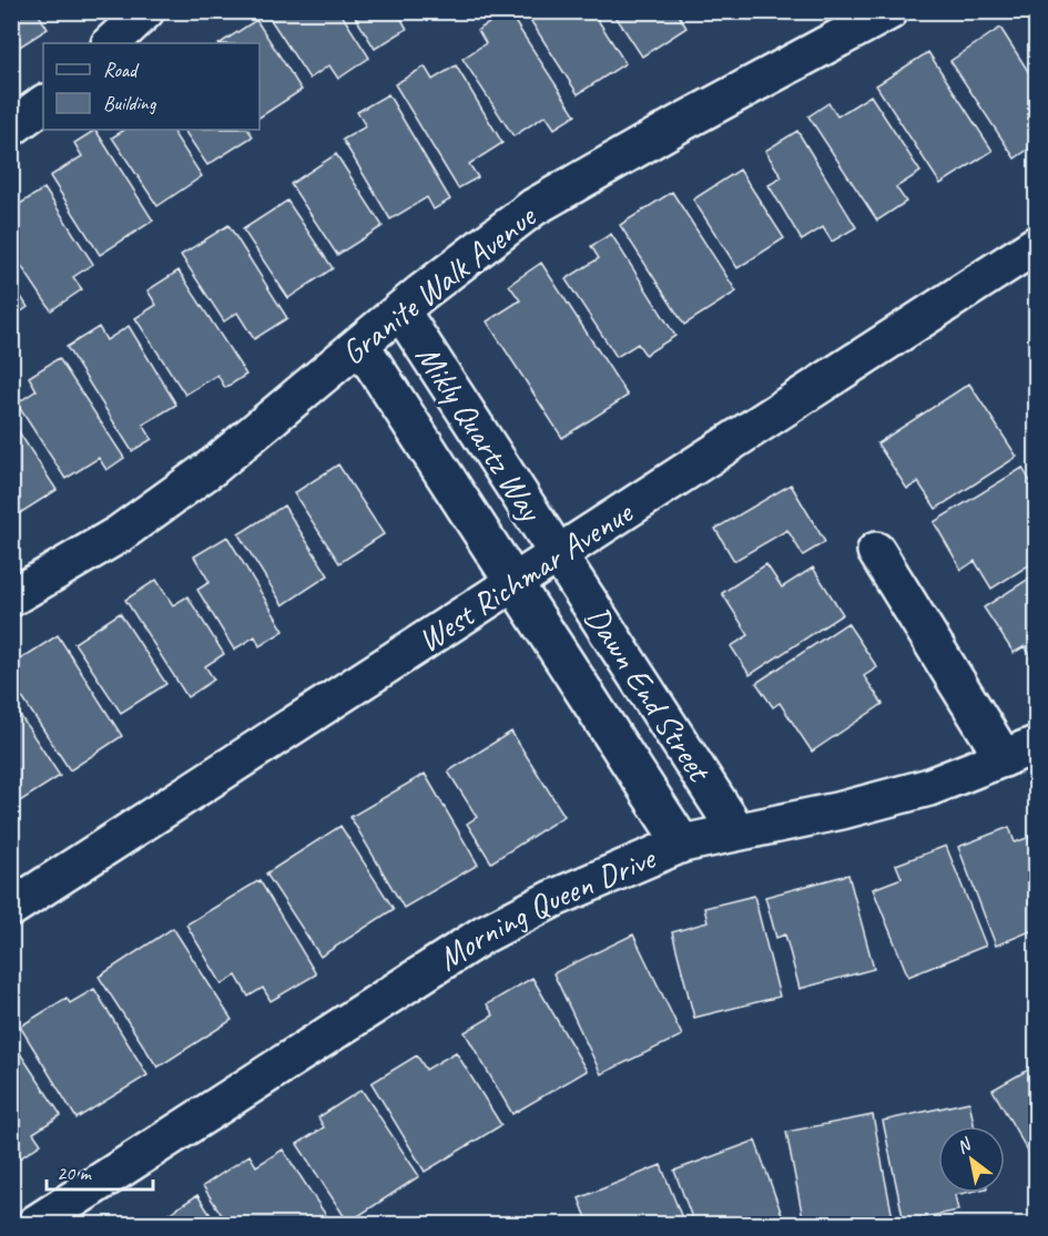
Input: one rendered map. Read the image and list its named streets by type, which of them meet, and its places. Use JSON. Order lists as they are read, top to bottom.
{
  "streets": {
    "street": [
      "Granite Walk Avenue",
      "Mikly Quartz Way",
      "West Richmar Avenue",
      "Dawn End Street",
      "Morning Queen Drive"
    ]
  },
  "crossings": [
    ["Granite Walk Avenue", "Mikly Quartz Way"],
    ["Mikly Quartz Way", "West Richmar Avenue"],
    ["Mikly Quartz Way", "Dawn End Street"],
    ["West Richmar Avenue", "Dawn End Street"],
    ["Dawn End Street", "Morning Queen Drive"]
  ],
  "legend": ["Road", "Building"],
  "scale_bar": "20 m",
  "north": "top left"
}
